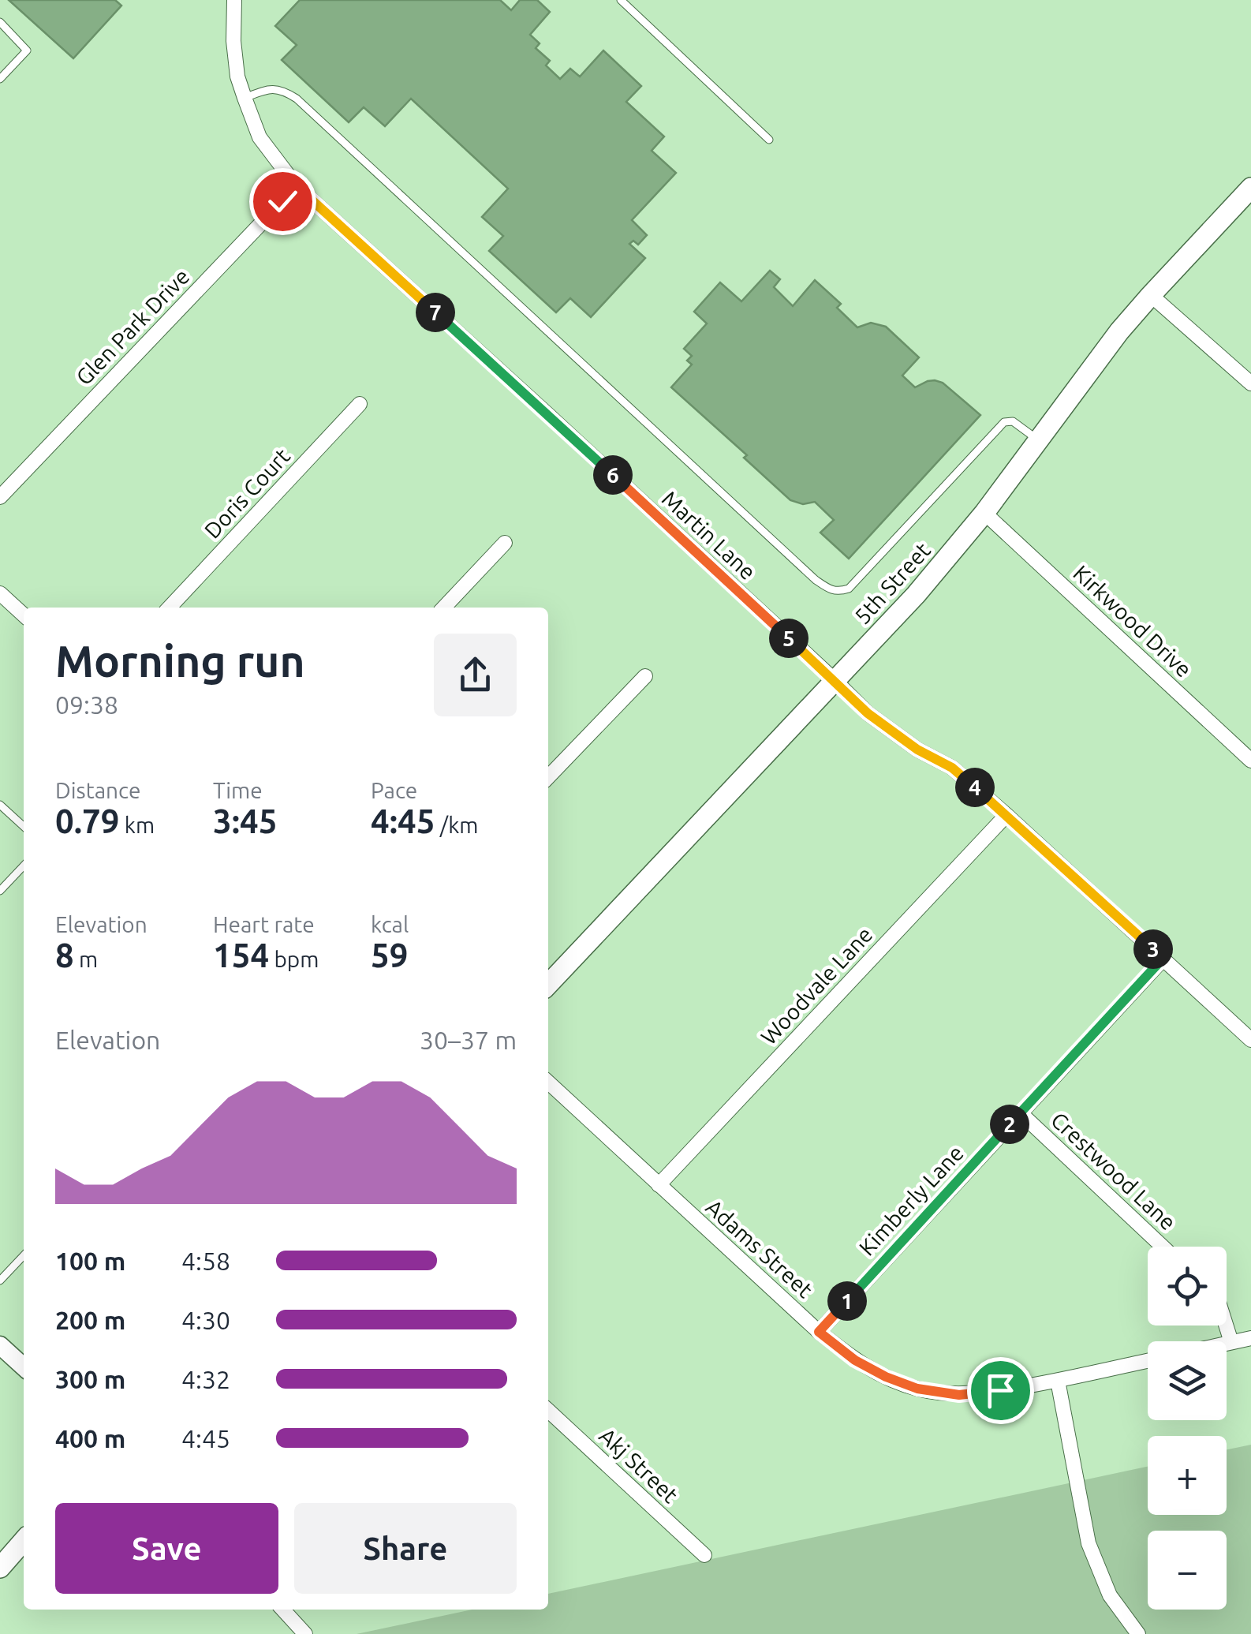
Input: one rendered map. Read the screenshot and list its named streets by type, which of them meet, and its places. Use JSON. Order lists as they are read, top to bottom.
{
  "streets": {
    "main road": ["5th Street"],
    "street": [
      "Glen Park Drive",
      "Doris Court",
      "Martin Lane",
      "Kirkwood Drive",
      "Woodvale Lane",
      "Crestwood Lane",
      "Kimberly Lane",
      "Adams Street",
      "Akj Street"
    ]
  },
  "crossings": [
    ["Glen Park Drive", "Martin Lane"],
    ["Martin Lane", "5th Street"],
    ["Martin Lane", "Woodvale Lane"],
    ["Martin Lane", "Kimberly Lane"],
    ["5th Street", "Kirkwood Drive"],
    ["Woodvale Lane", "Adams Street"],
    ["Crestwood Lane", "Kimberly Lane"],
    ["Kimberly Lane", "Adams Street"]
  ],
  "page": {
    "pins": [
      "7",
      "6",
      "5",
      "4",
      "3",
      "2",
      "1"
    ],
    "heading": ["Morning run", "09:38"],
    "stats": [
      ["Distance", "0.79 km"],
      ["Time", "3:45"],
      ["Pace", "4:45 /km"],
      ["Elevation", "8 m"],
      ["Heart rate", "154 bpm"],
      ["kcal", "59"]
    ],
    "chart": ["Elevation", "30–37 m"],
    "list": [
      {
        "name": "100 m",
        "note": "4:58"
      },
      {
        "name": "200 m",
        "note": "4:30"
      },
      {
        "name": "300 m",
        "note": "4:32"
      },
      {
        "name": "400 m",
        "note": "4:45"
      }
    ],
    "map_buttons": ["+", "−"],
    "buttons": ["Save", "Share"]
  }
}
